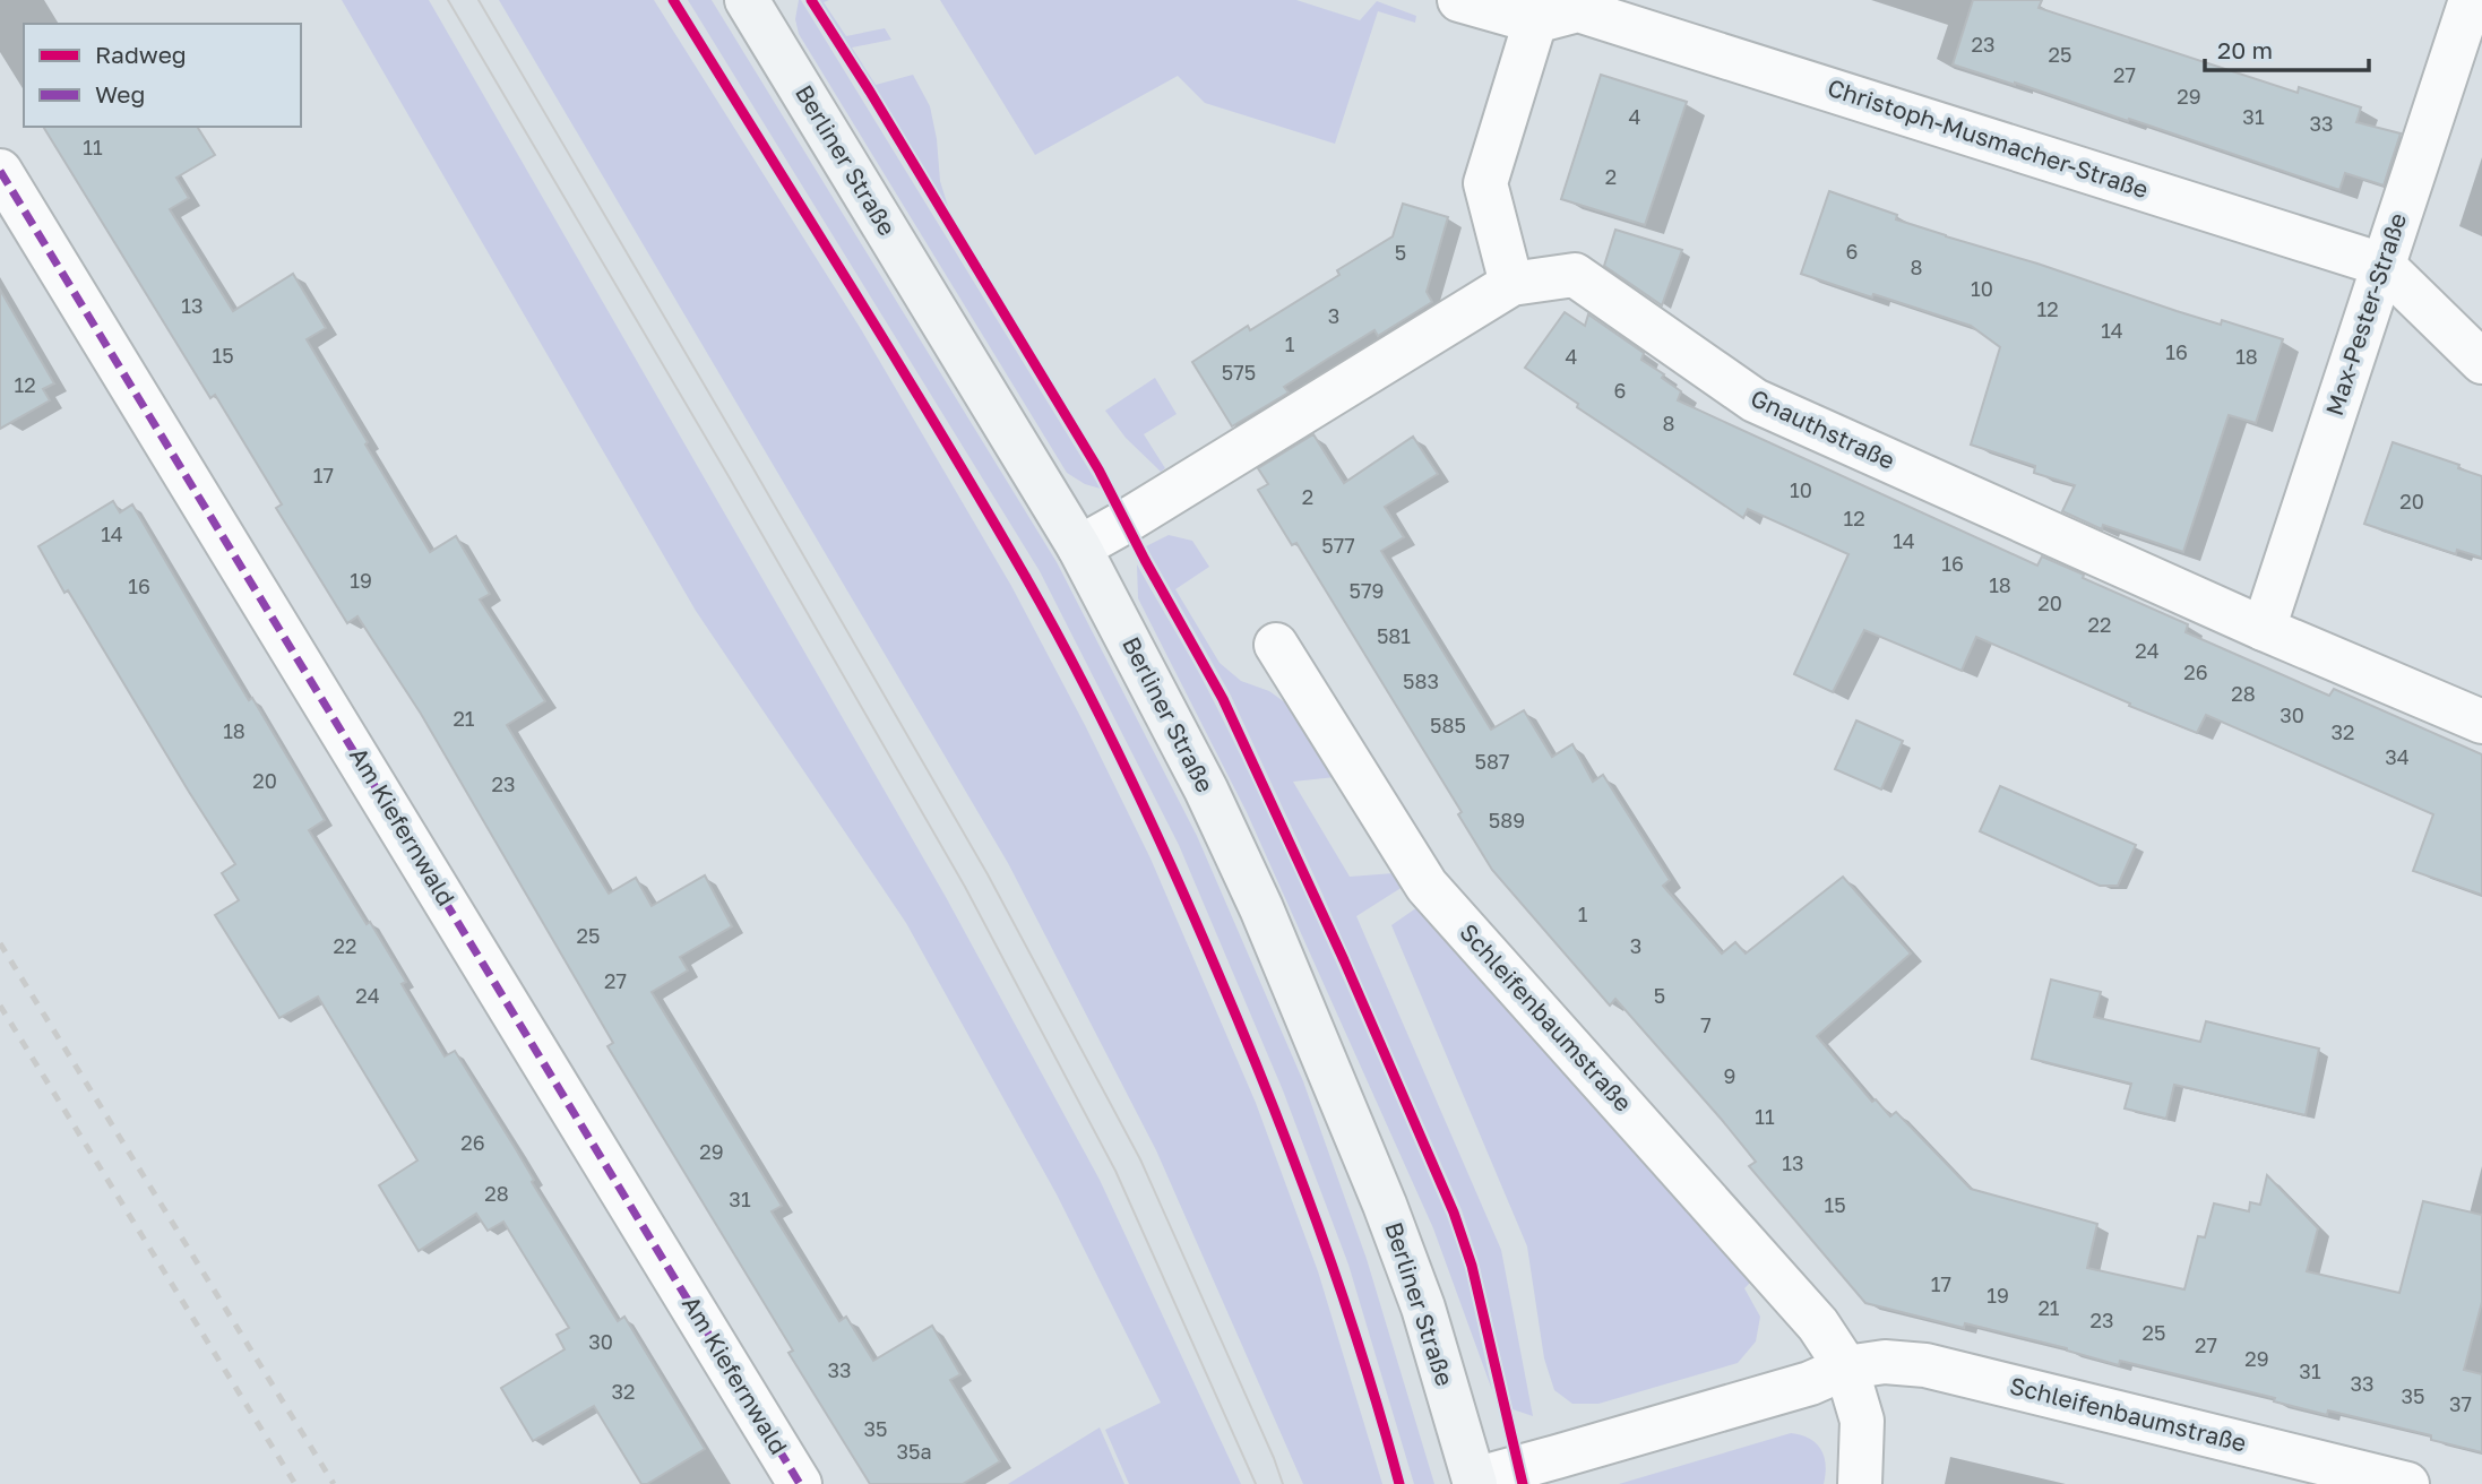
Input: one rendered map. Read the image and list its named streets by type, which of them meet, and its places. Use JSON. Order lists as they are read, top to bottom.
{
  "streets": {
    "main road": ["Berliner Straße"],
    "street": [
      "Christoph-Musmacher-Straße",
      "Max-Pester-Straße",
      "Gnauthstraße",
      "Am Kiefernwald",
      "Schleifenbaumstraße"
    ]
  },
  "crossings": [
    ["Christoph-Musmacher-Straße", "Max-Pester-Straße"],
    ["Berliner Straße", "Gnauthstraße"],
    ["Berliner Straße", "Schleifenbaumstraße"],
    ["Max-Pester-Straße", "Gnauthstraße"]
  ],
  "house_numbers": [
    "23",
    "25",
    "27",
    "29",
    "4",
    "31",
    "33",
    "11",
    "2",
    "6",
    "5",
    "8",
    "10",
    "13",
    "12",
    "3",
    "14",
    "1",
    "16",
    "15",
    "4",
    "18",
    "575",
    "12",
    "6",
    "8",
    "17",
    "10",
    "2",
    "20",
    "12",
    "14",
    "14",
    "577",
    "16",
    "19",
    "18",
    "16",
    "579",
    "20",
    "22",
    "581",
    "24",
    "26",
    "583",
    "28",
    "30",
    "21",
    "585",
    "18",
    "32",
    "34",
    "587",
    "20",
    "23",
    "589",
    "1",
    "25",
    "22",
    "3",
    "27",
    "24",
    "5",
    "7",
    "9",
    "11",
    "26",
    "29",
    "13",
    "28",
    "31",
    "15",
    "17",
    "19",
    "21",
    "23",
    "25",
    "30",
    "27",
    "29",
    "33",
    "31",
    "33",
    "32",
    "35",
    "37",
    "35",
    "35a"
  ],
  "legend": ["Radweg", "Weg"],
  "scale_bar": "20 m"
}
